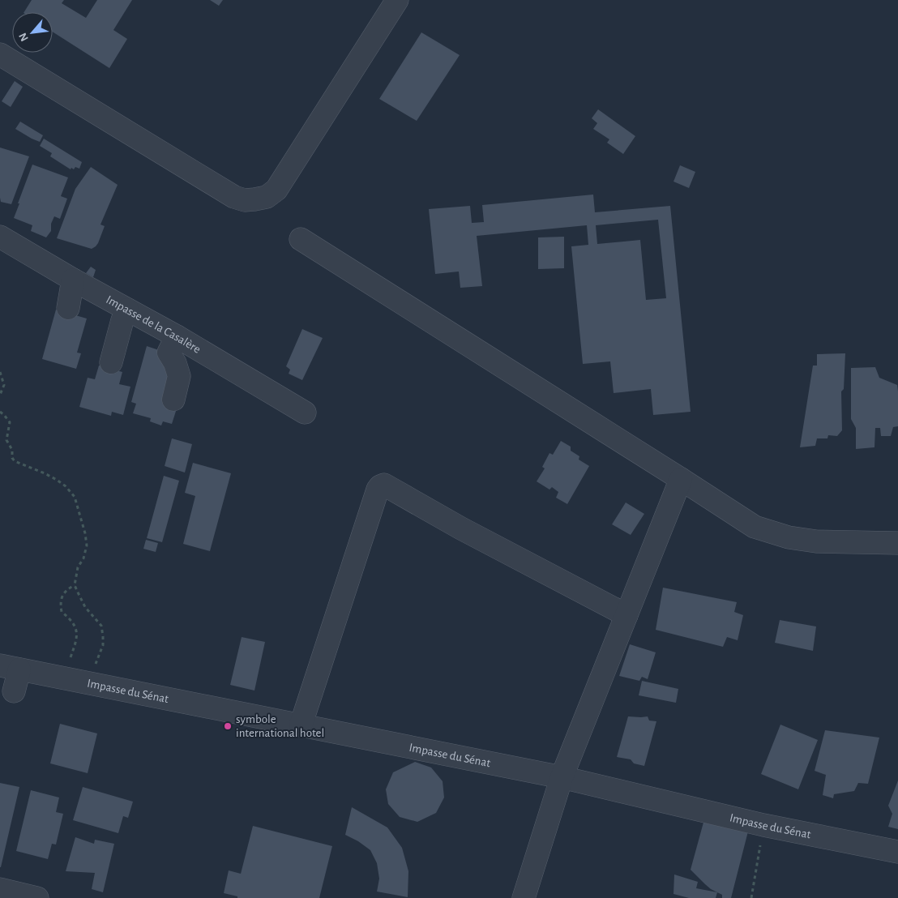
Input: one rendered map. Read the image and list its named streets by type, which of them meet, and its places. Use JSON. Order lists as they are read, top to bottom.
{
  "streets": {
    "street": ["Impasse de la Casalère", "Impasse du Sénat"]
  },
  "places": ["symbole international hotel"],
  "north": "bottom left"
}
